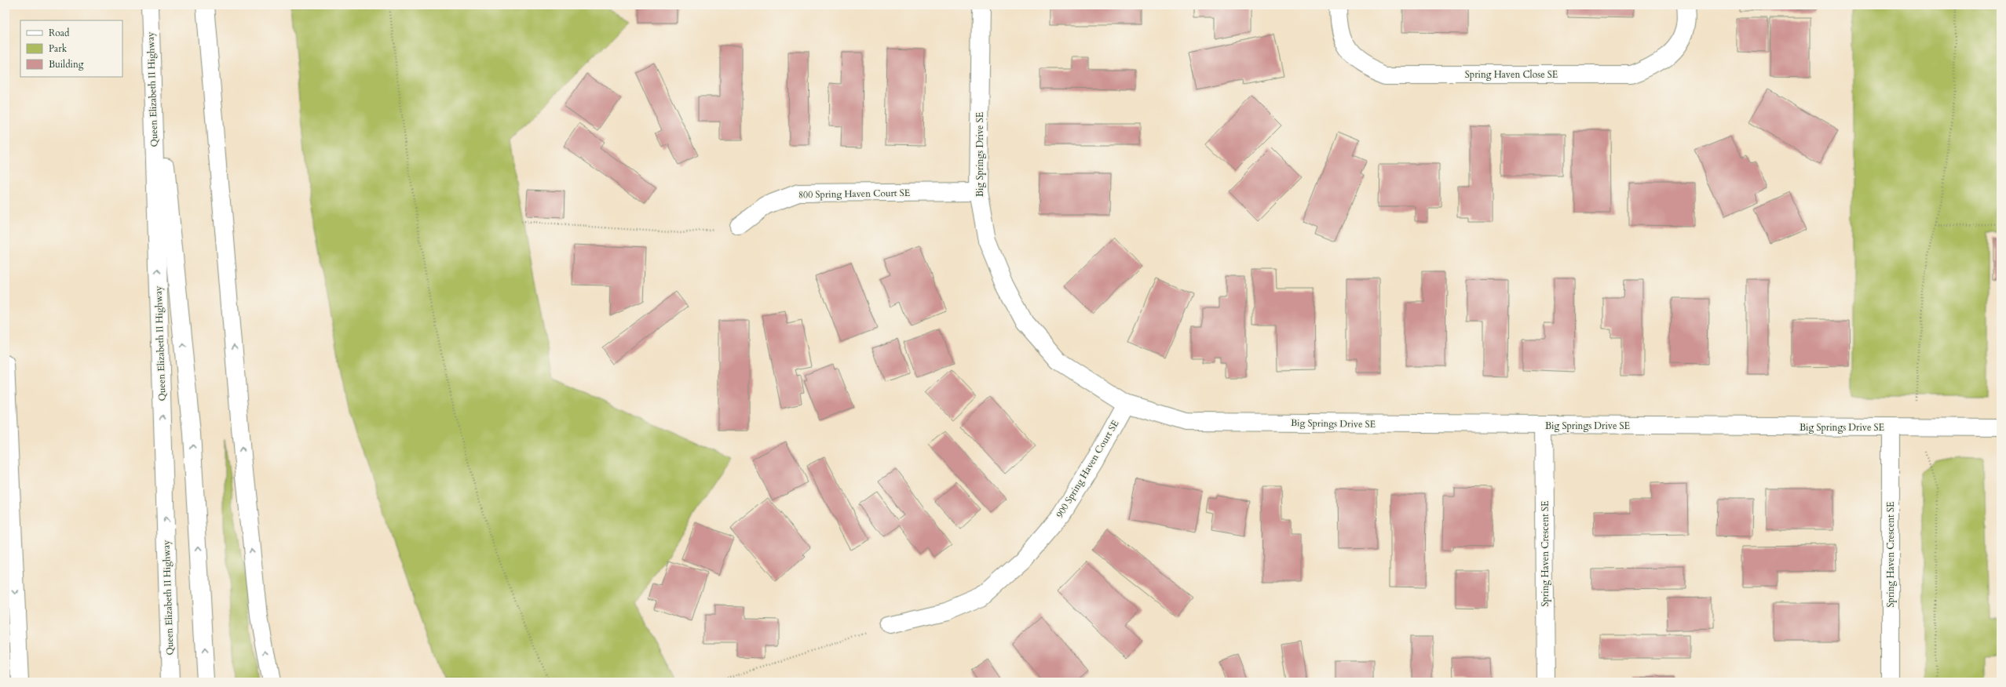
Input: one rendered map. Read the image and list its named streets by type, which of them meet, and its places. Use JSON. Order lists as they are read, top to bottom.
{
  "streets": {
    "main road": [
      "Spring Haven Close SE",
      "Queen Elizabeth II Highway",
      "Big Springs Drive SE",
      "800 Spring Haven Court SE",
      "900 Spring Haven Court SE",
      "Spring Haven Crescent SE"
    ]
  },
  "crossings": [
    ["Big Springs Drive SE", "800 Spring Haven Court SE"],
    ["Big Springs Drive SE", "900 Spring Haven Court SE"],
    ["Big Springs Drive SE", "Spring Haven Crescent SE"]
  ],
  "legend": ["Road", "Park", "Building"]
}
